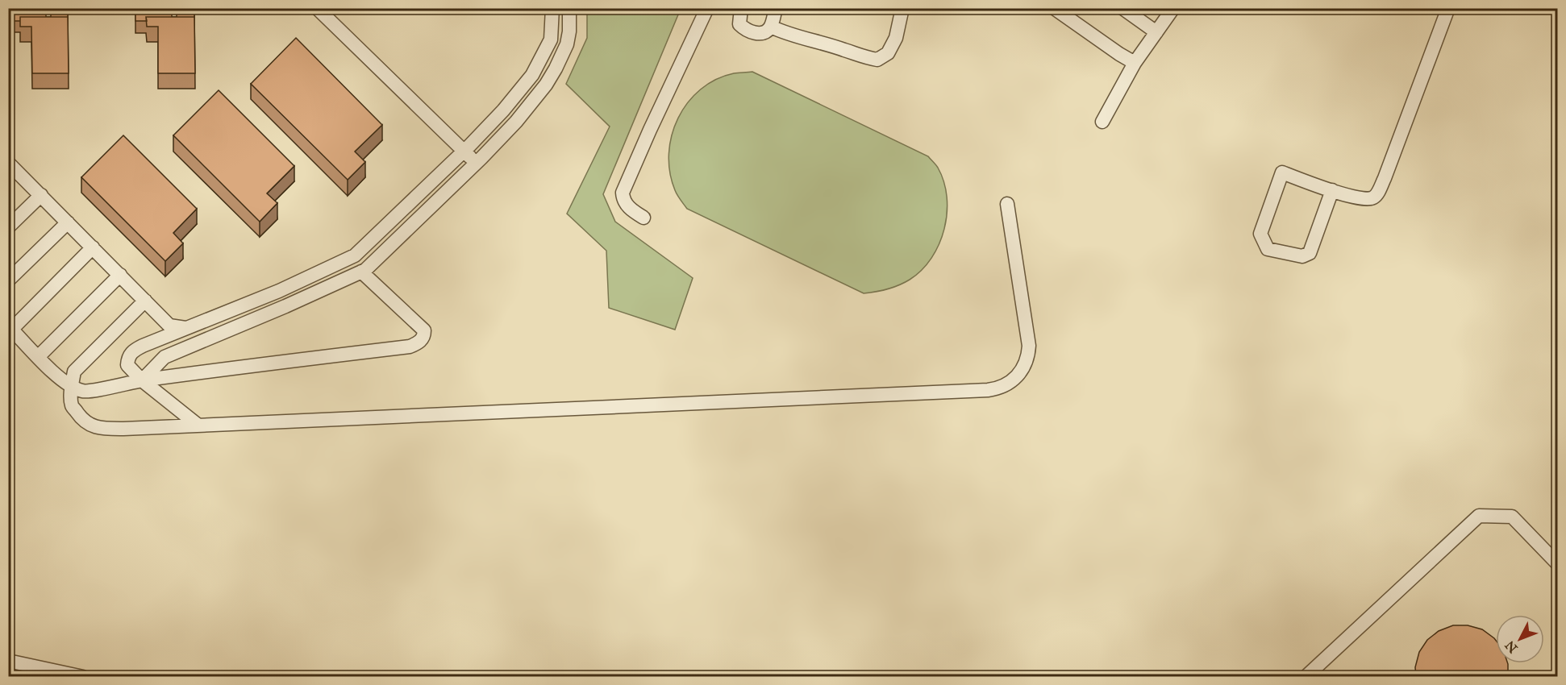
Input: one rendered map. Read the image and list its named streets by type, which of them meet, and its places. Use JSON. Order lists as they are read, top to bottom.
{
  "north": "bottom left"
}
